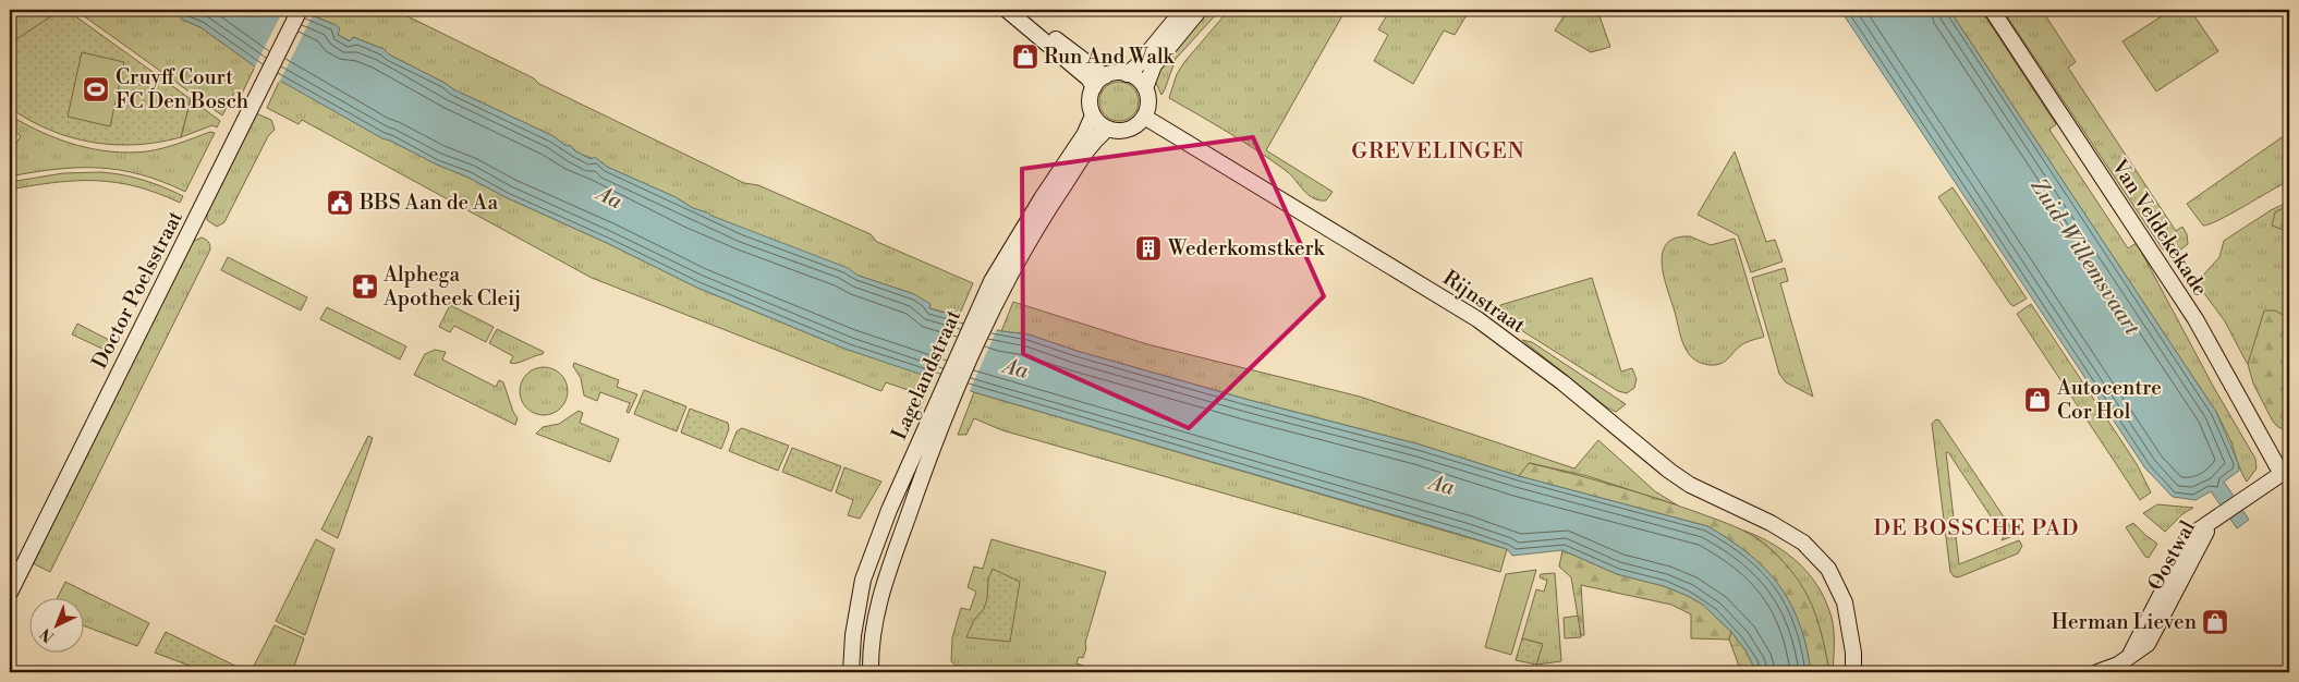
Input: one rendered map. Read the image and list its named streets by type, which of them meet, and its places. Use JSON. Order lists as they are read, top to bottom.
{
  "streets": {
    "street": [
      "Van Veldekekade",
      "Doctor Poelsstraat",
      "Rijnstraat",
      "Lagelandstraat",
      "Oostwal"
    ]
  },
  "crossings": [
    ["Van Veldekekade", "Oostwal"],
    ["Rijnstraat", "Lagelandstraat"]
  ],
  "districts": ["GREVELINGEN", "DE BOSSCHE PAD"],
  "water": ["Aa", "Zuid-Willemsvaart"],
  "places": {
    "shop": ["Run And Walk", "Autocentre Cor Hol", "Herman Lieven"],
    "sports": ["Cruyff Court FC Den Bosch"],
    "public building": ["BBS Aan de Aa"],
    "building": ["Wederkomstkerk"],
    "pharmacy": ["Alphega Apotheek Cleij"]
  },
  "north": "bottom left"
}
